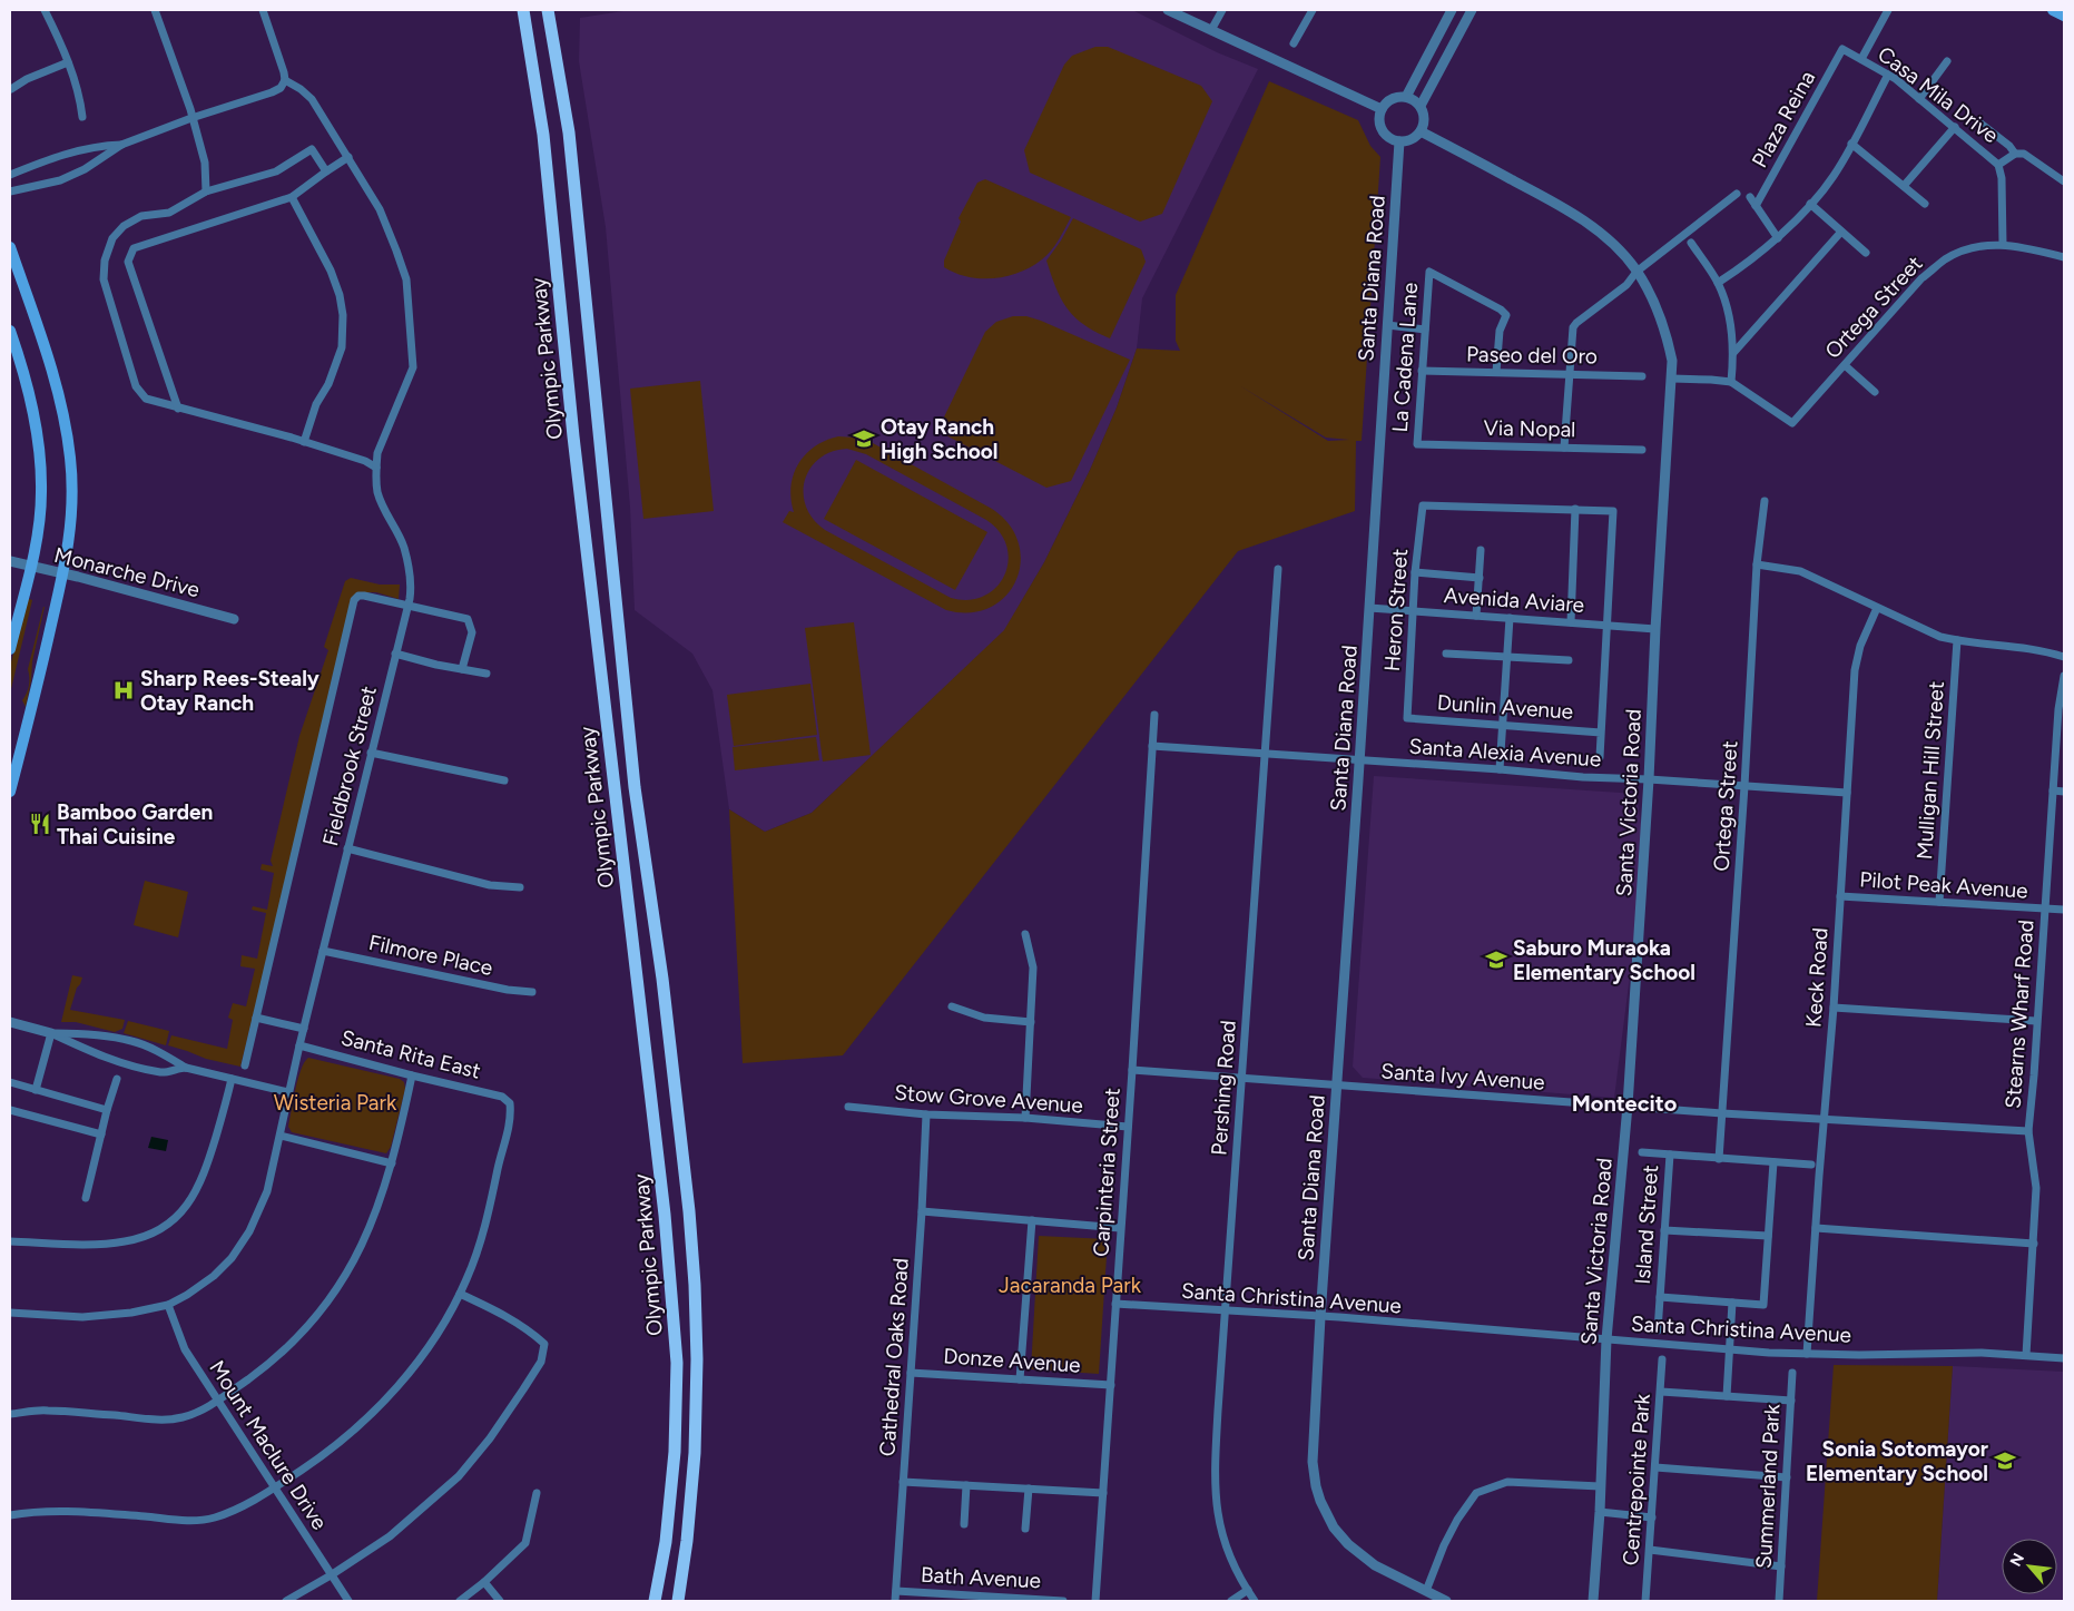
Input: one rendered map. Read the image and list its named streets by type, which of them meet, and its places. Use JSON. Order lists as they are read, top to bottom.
{
  "streets": {
    "main road": ["Olympic Parkway"],
    "street": [
      "Casa Mila Drive",
      "Plaza Reina",
      "Santa Diana Road",
      "Ortega Street",
      "Paseo del Oro",
      "La Cadena Lane",
      "Via Nopal",
      "Monarche Drive",
      "Avenida Aviare",
      "Heron Street",
      "Dunlin Avenue",
      "Santa Alexia Avenue",
      "Fieldbrook Street",
      "Mulligan Hill Street",
      "Santa Victoria Road",
      "Pilot Peak Avenue",
      "Filmore Place",
      "Keck Road",
      "Stearns Wharf Road",
      "Santa Rita East",
      "Santa Ivy Avenue",
      "Pershing Road",
      "Stow Grove Avenue",
      "Carpinteria Street",
      "Island Street",
      "Santa Christina Avenue",
      "Cathedral Oaks Road",
      "Donze Avenue",
      "Mount Maclure Drive",
      "Centrepointe Park",
      "Summerland Park",
      "Bath Avenue"
    ]
  },
  "crossings": [
    ["Casa Mila Drive", "Plaza Reina"],
    ["Casa Mila Drive", "Ortega Street"],
    ["Santa Diana Road", "Avenida Aviare"],
    ["Santa Diana Road", "Santa Alexia Avenue"],
    ["Santa Diana Road", "Santa Victoria Road"],
    ["Santa Diana Road", "Santa Ivy Avenue"],
    ["Santa Diana Road", "Santa Christina Avenue"],
    ["Ortega Street", "Santa Alexia Avenue"],
    ["Ortega Street", "Santa Ivy Avenue"],
    ["Paseo del Oro", "La Cadena Lane"],
    ["La Cadena Lane", "Via Nopal"],
    ["Avenida Aviare", "Heron Street"],
    ["Avenida Aviare", "Santa Victoria Road"],
    ["Heron Street", "Dunlin Avenue"],
    ["Santa Alexia Avenue", "Santa Victoria Road"],
    ["Santa Alexia Avenue", "Keck Road"],
    ["Fieldbrook Street", "Filmore Place"],
    ["Fieldbrook Street", "Santa Rita East"],
    ["Fieldbrook Street", "Mount Maclure Drive"],
    ["Mulligan Hill Street", "Pilot Peak Avenue"],
    ["Santa Victoria Road", "Santa Ivy Avenue"],
    ["Santa Victoria Road", "Santa Christina Avenue"],
    ["Pilot Peak Avenue", "Keck Road"],
    ["Pilot Peak Avenue", "Stearns Wharf Road"],
    ["Keck Road", "Santa Ivy Avenue"],
    ["Keck Road", "Santa Christina Avenue"],
    ["Stearns Wharf Road", "Santa Ivy Avenue"],
    ["Stearns Wharf Road", "Santa Christina Avenue"],
    ["Santa Ivy Avenue", "Pershing Road"],
    ["Santa Ivy Avenue", "Carpinteria Street"],
    ["Pershing Road", "Santa Christina Avenue"],
    ["Stow Grove Avenue", "Carpinteria Street"],
    ["Stow Grove Avenue", "Cathedral Oaks Road"],
    ["Carpinteria Street", "Santa Christina Avenue"],
    ["Carpinteria Street", "Donze Avenue"],
    ["Cathedral Oaks Road", "Donze Avenue"],
    ["Cathedral Oaks Road", "Bath Avenue"]
  ],
  "districts": ["Montecito"],
  "parks": ["Wisteria Park", "Jacaranda Park"],
  "places": {
    "school or university": ["Otay Ranch High School", "Saburo Muraoka Elementary School", "Sonia Sotomayor Elementary School"],
    "hospital": ["Sharp Rees-Stealy Otay Ranch"],
    "restaurant": ["Bamboo Garden Thai Cuisine"]
  },
  "north": "top left"
}
